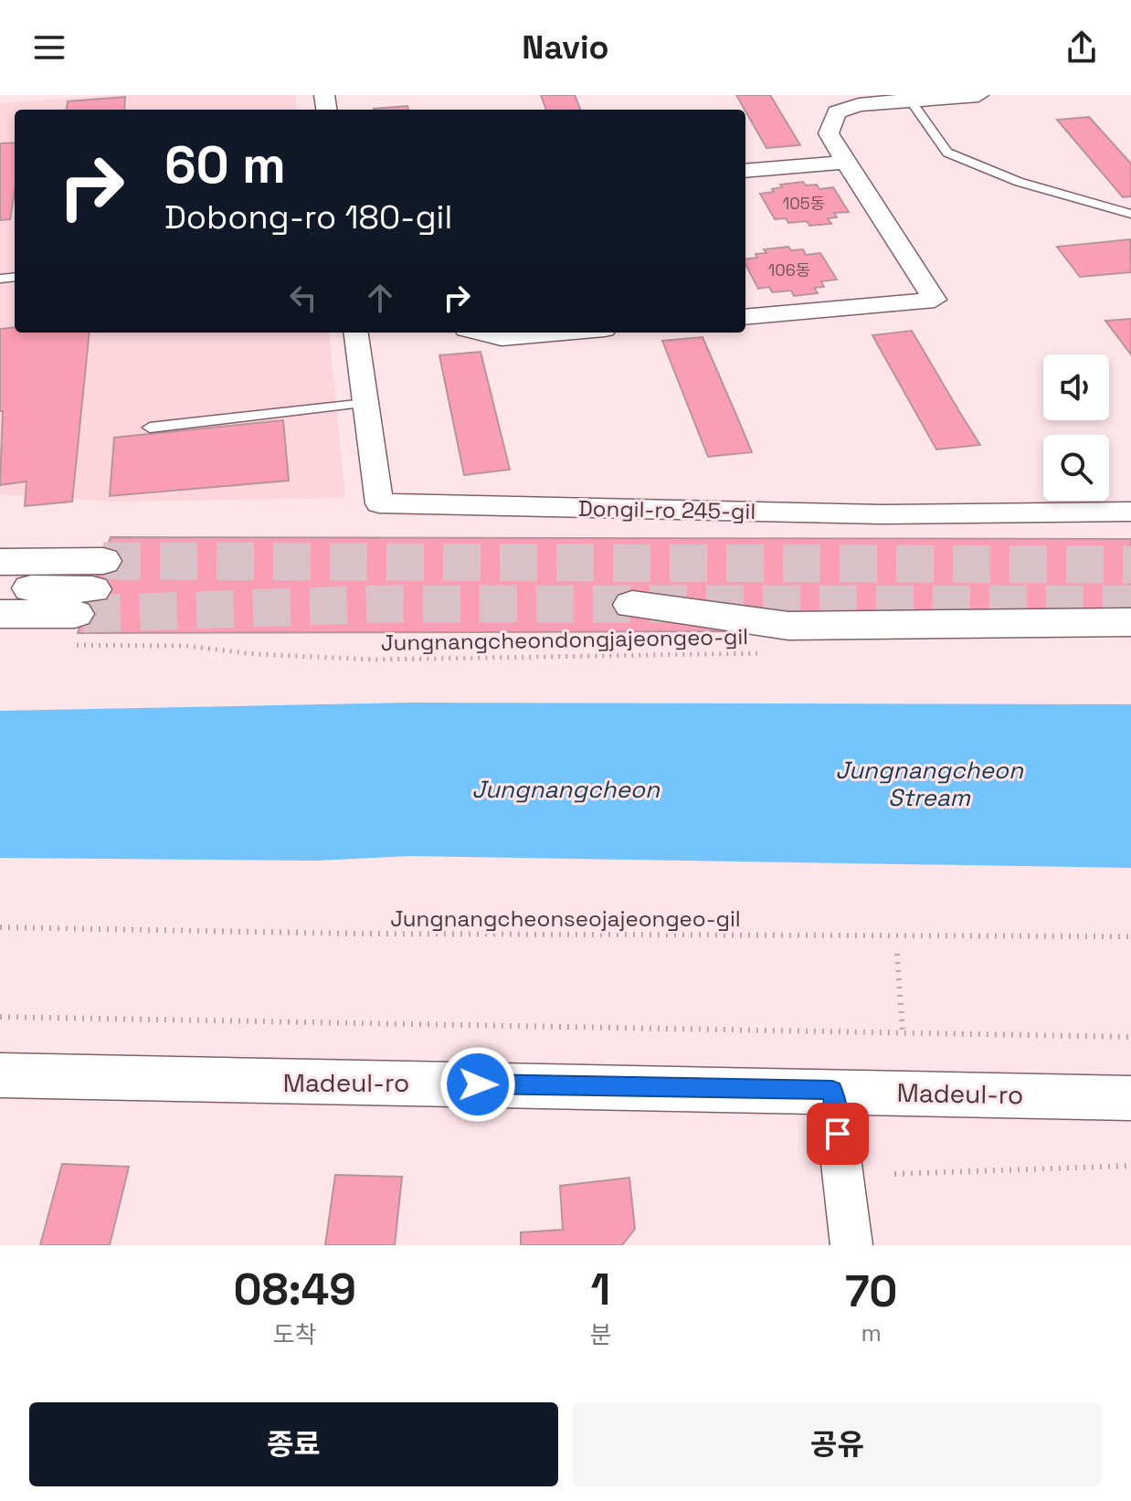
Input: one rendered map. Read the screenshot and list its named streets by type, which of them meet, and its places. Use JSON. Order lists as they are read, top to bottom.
{
  "streets": {
    "street": ["Dongil-ro 245-gil", "Madeul-ro"],
    "path": ["Jungnangcheondongjajeongeo-gil", "Jungnangcheonseojajeongeo-gil"]
  },
  "water": ["Jungnangcheon Stream", "Jungnangcheon"],
  "house_numbers": ["105동", "106동"],
  "page": {
    "header": "Navio",
    "turn": ["60 m", "Dobong-ro 180-gil"],
    "eta": [
      "08:49",
      "도착",
      "1",
      "분",
      "70",
      "m"
    ],
    "buttons": ["종료", "공유"]
  }
}
